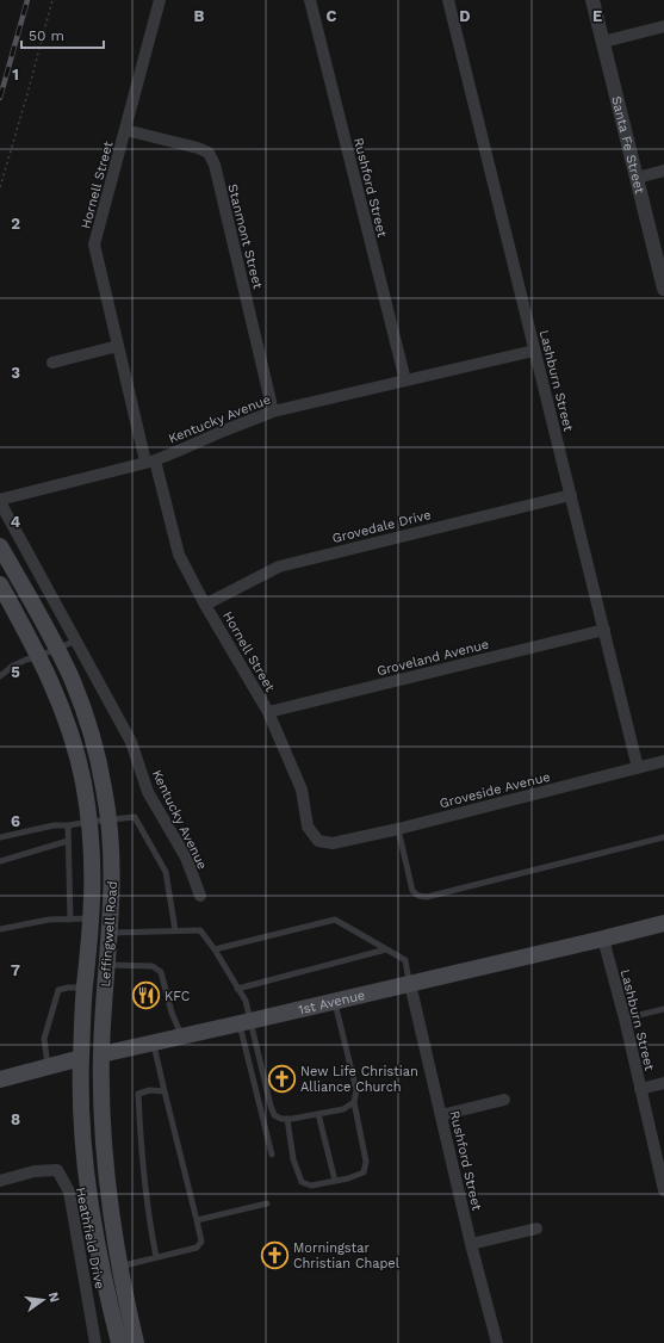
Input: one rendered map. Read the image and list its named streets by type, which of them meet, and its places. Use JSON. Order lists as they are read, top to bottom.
{
  "streets": {
    "main road": ["Leffingwell Road", "1st Avenue"],
    "street": [
      "Santa Fe Street",
      "Hornell Street",
      "Rushford Street",
      "Stanmont Street",
      "Lashburn Street",
      "Kentucky Avenue",
      "Grovedale Drive",
      "Groveland Avenue",
      "Groveside Avenue",
      "Heathfield Drive"
    ]
  },
  "crossings": [
    ["Hornell Street", "Stanmont Street"],
    ["Hornell Street", "Kentucky Avenue"],
    ["Hornell Street", "Grovedale Drive"],
    ["Hornell Street", "Groveland Avenue"],
    ["Hornell Street", "Groveside Avenue"],
    ["Rushford Street", "Kentucky Avenue"],
    ["Rushford Street", "1st Avenue"],
    ["Stanmont Street", "Kentucky Avenue"],
    ["Lashburn Street", "Kentucky Avenue"],
    ["Lashburn Street", "Grovedale Drive"],
    ["Lashburn Street", "Groveland Avenue"],
    ["Lashburn Street", "Groveside Avenue"],
    ["Lashburn Street", "1st Avenue"],
    ["Leffingwell Road", "1st Avenue"]
  ],
  "places": {
    "restaurant": ["KFC"],
    "church": ["New Life Christian Alliance Church", "Morningstar Christian Chapel"]
  },
  "scale_bar": "50 m",
  "north": "right",
  "grid": {
    "columns": [
      "B",
      "C",
      "D",
      "E"
    ],
    "rows": [
      "1",
      "2",
      "3",
      "4",
      "5",
      "6",
      "7",
      "8"
    ]
  }
}
